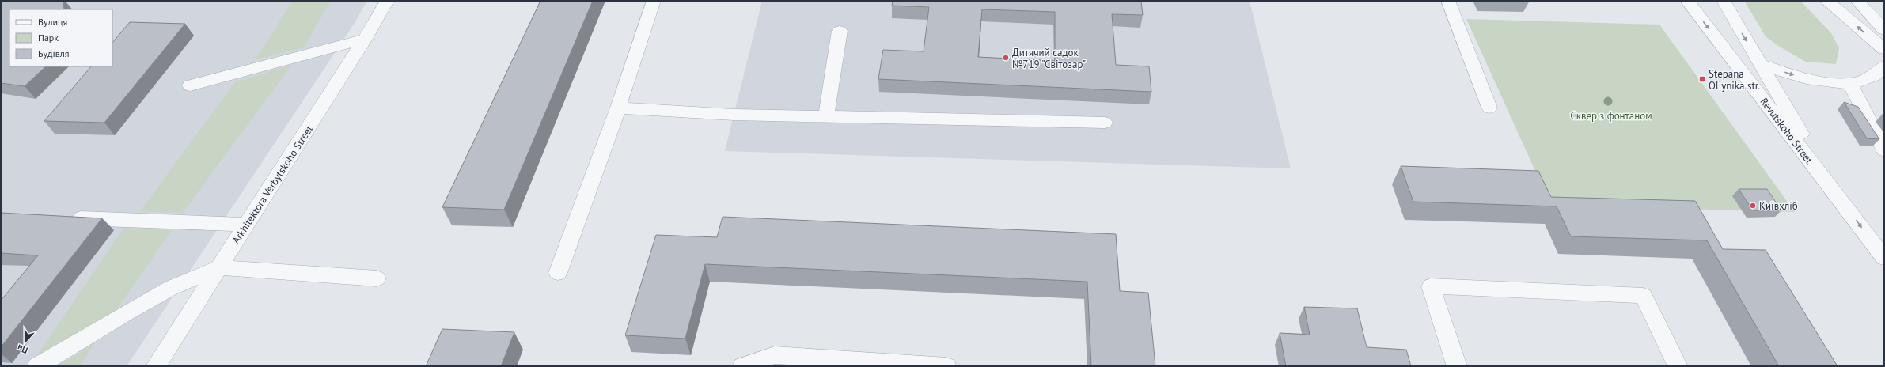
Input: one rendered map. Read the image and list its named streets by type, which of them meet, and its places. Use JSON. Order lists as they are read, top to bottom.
{
  "streets": {
    "street": ["Revutskoho Street", "Arkhitektora Verbytskoho Street"]
  },
  "parks": ["Сквер з фонтаном"],
  "places": {
    "other": ["Дитячий садок №719 \"Світозар\"", "Київхліб"],
    "transit": ["Stepana Oliynika str."]
  },
  "legend": ["Вулиця", "Парк", "Будівля"],
  "north": "bottom"
}
